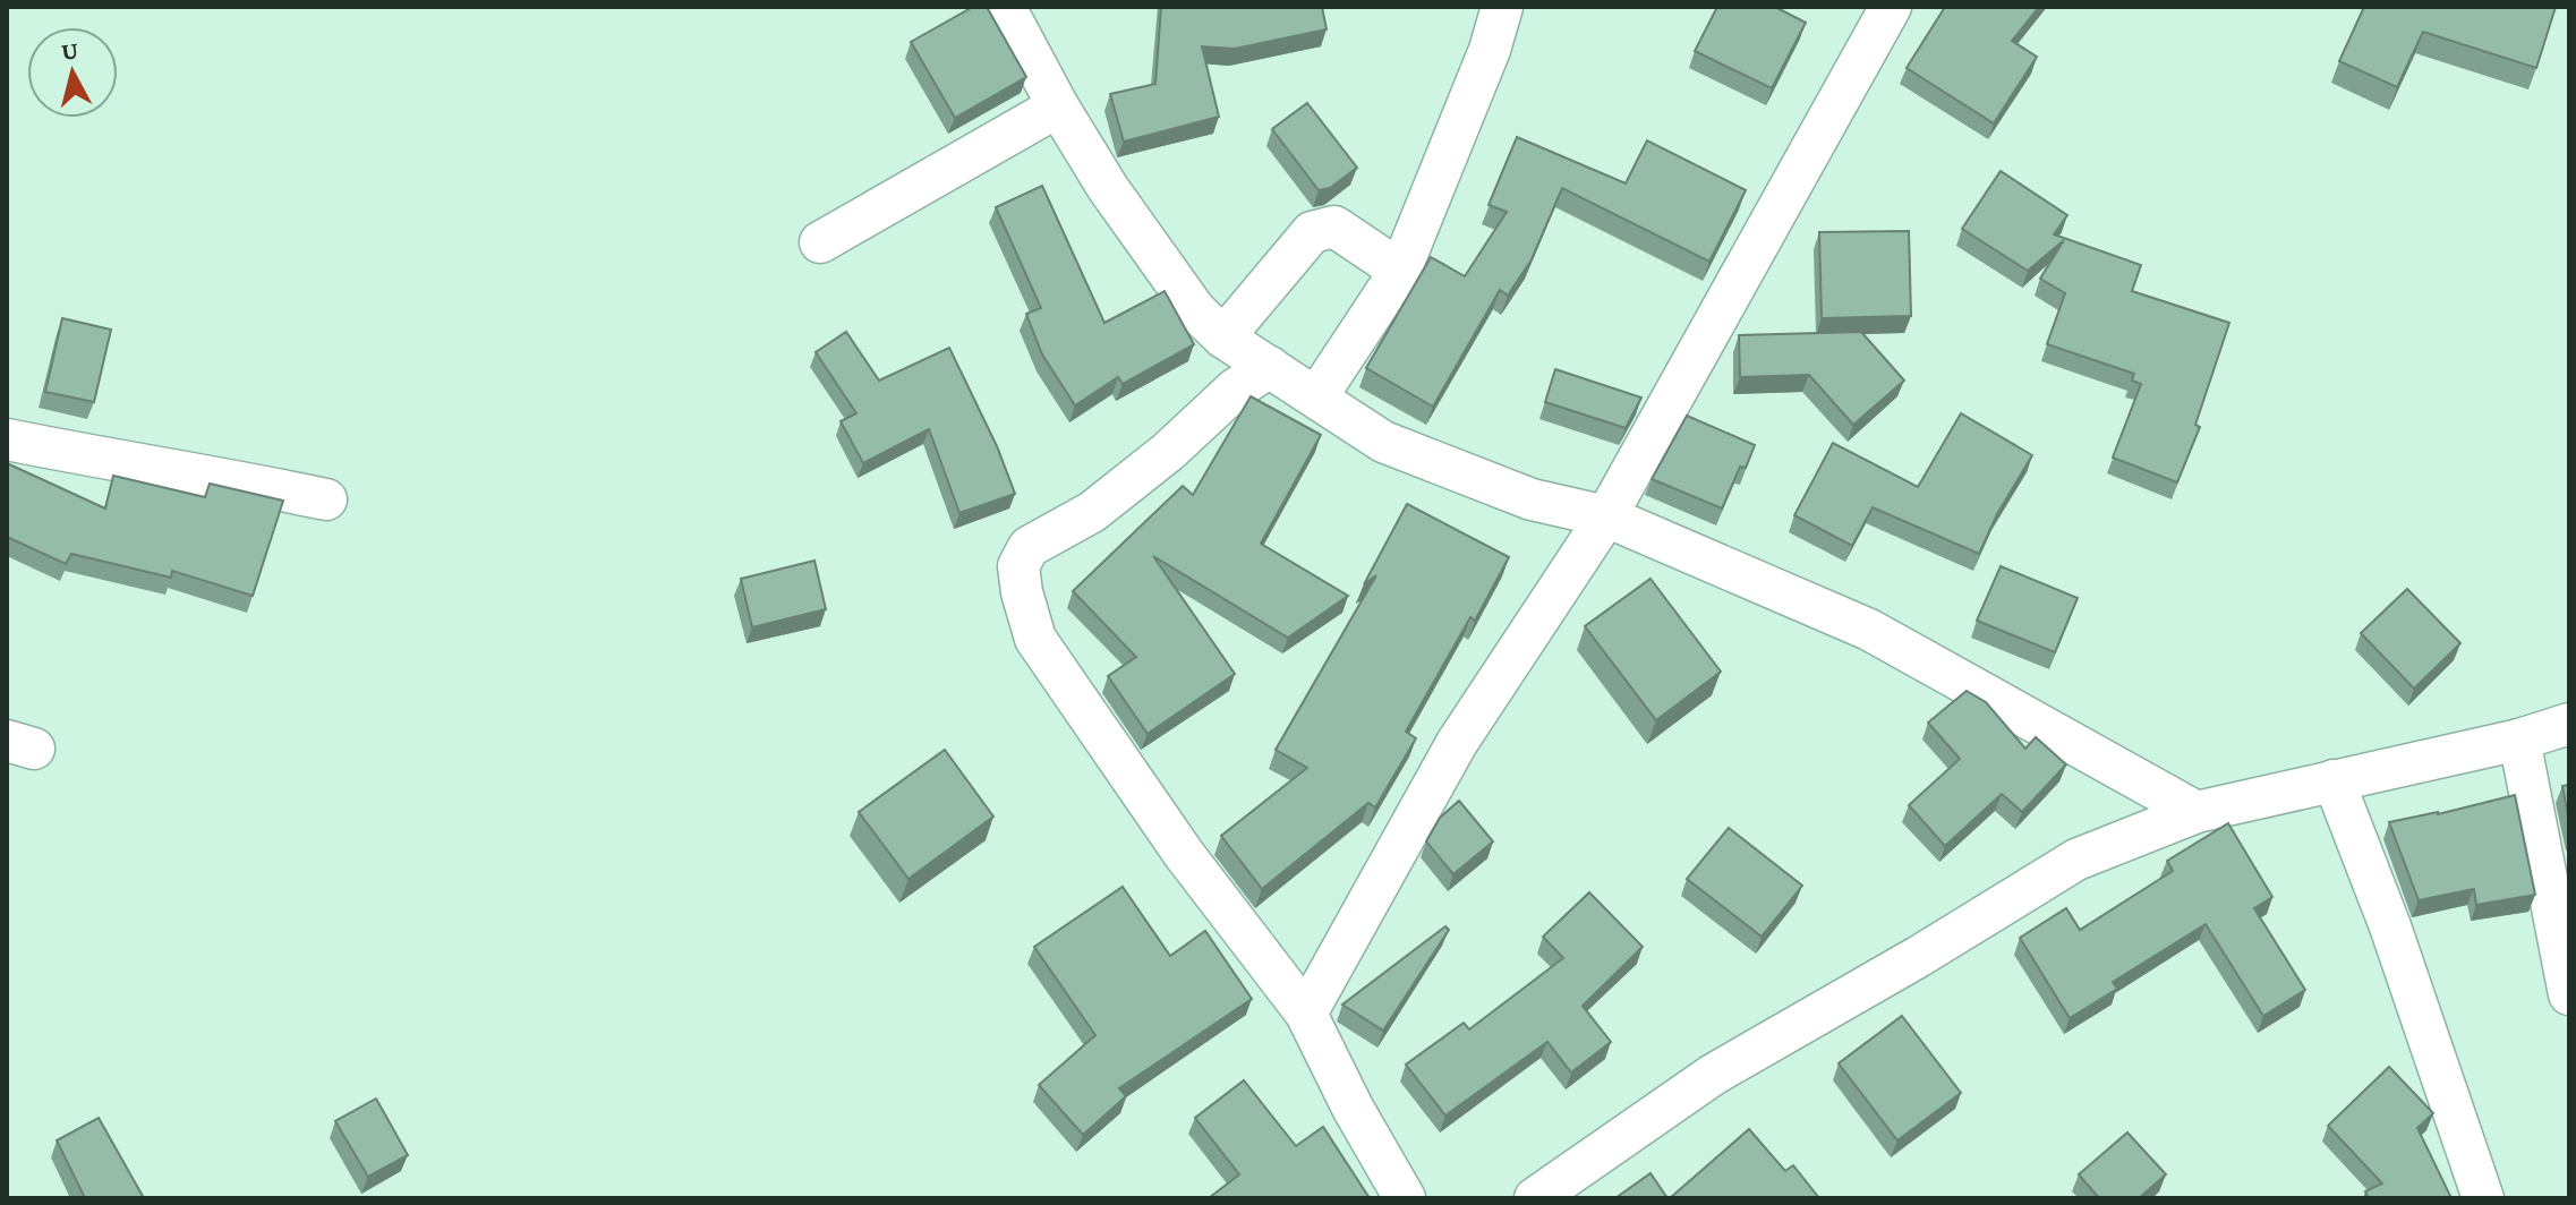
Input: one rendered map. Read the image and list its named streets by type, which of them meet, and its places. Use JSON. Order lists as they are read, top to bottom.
{
  "north": "top"
}
